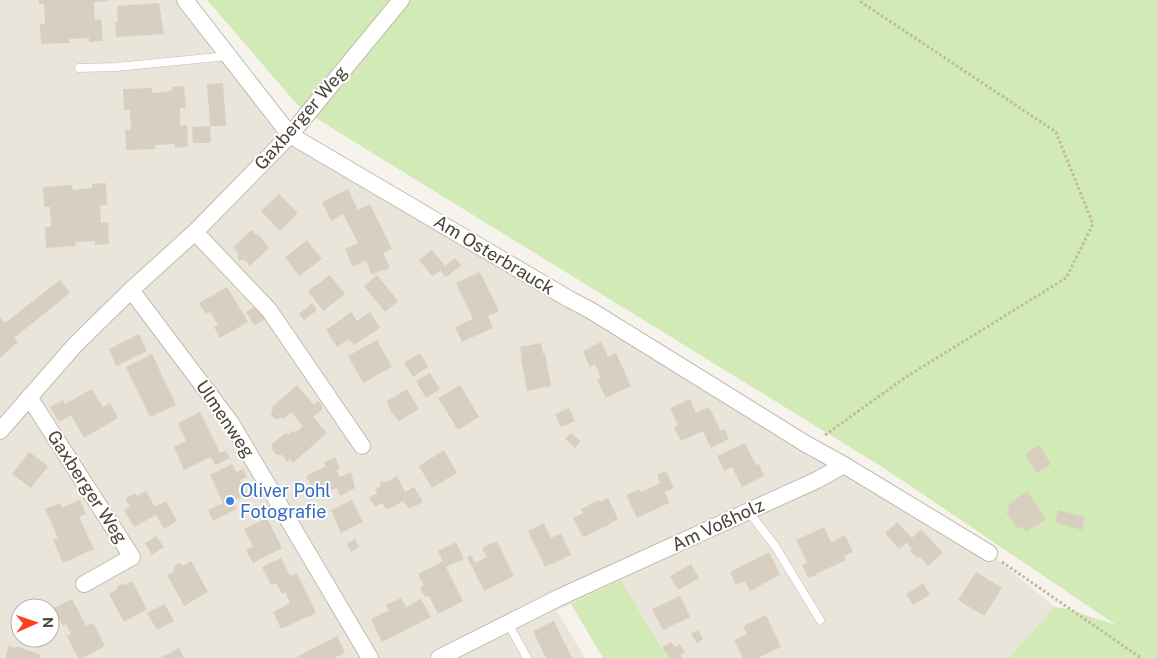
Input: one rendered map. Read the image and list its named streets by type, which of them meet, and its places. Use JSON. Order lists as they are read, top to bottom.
{
  "streets": {
    "street": [
      "Gaxberger Weg",
      "Am Osterbrauck",
      "Ulmenweg",
      "Am Voßholz"
    ]
  },
  "crossings": [
    ["Gaxberger Weg", "Am Osterbrauck"],
    ["Gaxberger Weg", "Ulmenweg"],
    ["Am Osterbrauck", "Am Voßholz"]
  ],
  "places": ["Oliver Pohl Fotografie"],
  "north": "right"
}
